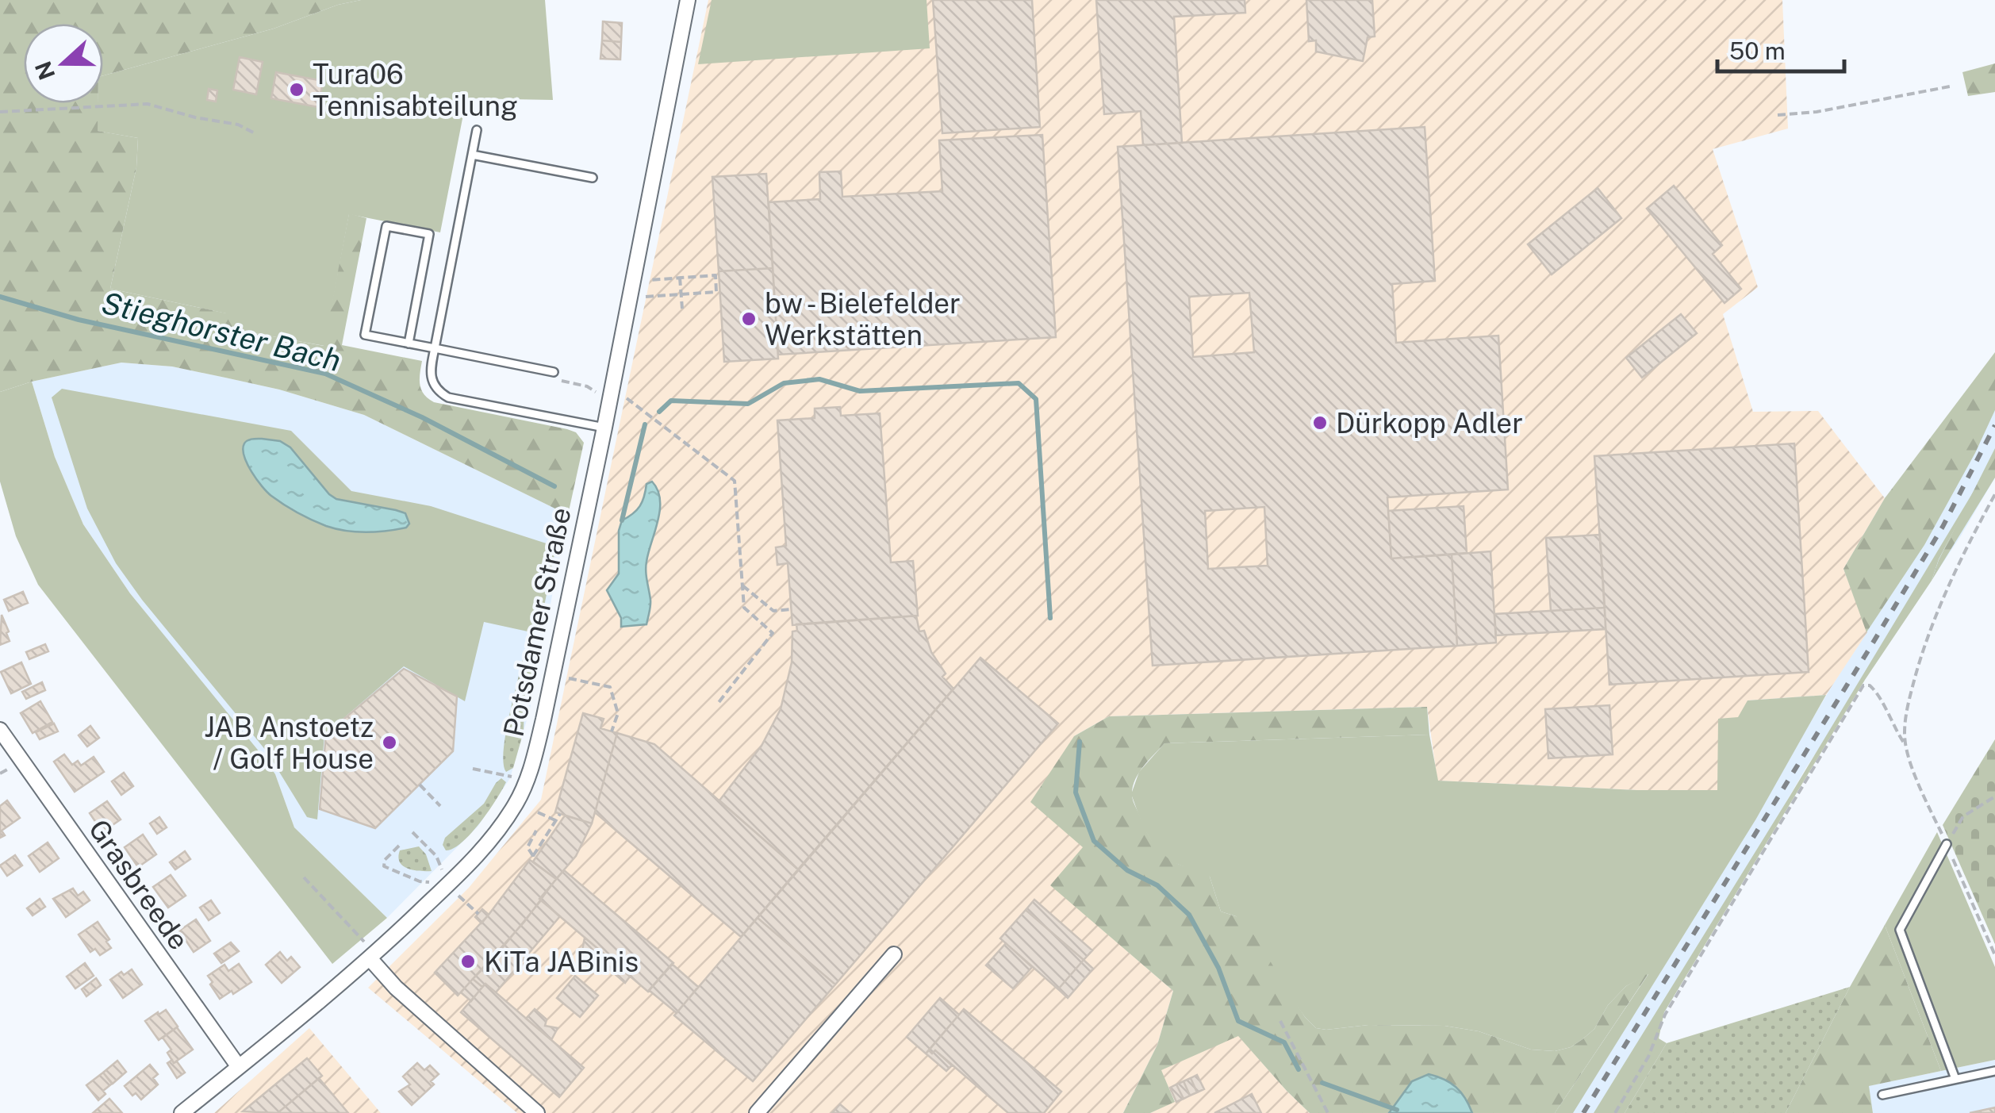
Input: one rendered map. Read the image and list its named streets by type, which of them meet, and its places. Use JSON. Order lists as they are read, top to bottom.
{
  "streets": {
    "street": ["Potsdamer Straße", "Grasbreede"]
  },
  "crossings": [
    ["Potsdamer Straße", "Grasbreede"]
  ],
  "water": ["Stieghorster Bach"],
  "places": [
    "Tura06 Tennisabteilung",
    "bw - Bielefelder Werkstätten",
    "Dürkopp Adler",
    "JAB Anstoetz / Golf House",
    "KiTa JABinis"
  ],
  "scale_bar": "50 m",
  "north": "left"
}
